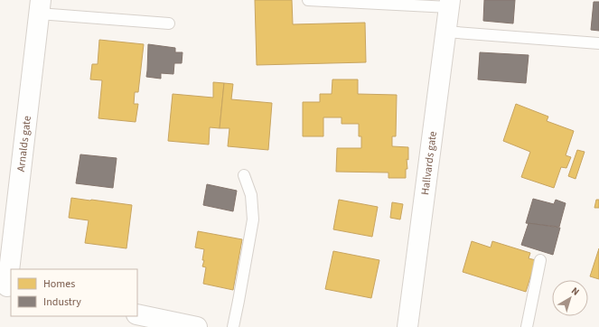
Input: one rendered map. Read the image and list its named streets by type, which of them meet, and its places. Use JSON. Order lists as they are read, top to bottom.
{
  "streets": {
    "street": ["Arnalds gate", "Hallvards gate"]
  },
  "legend": ["Homes", "Industry"],
  "north": "top right"
}
